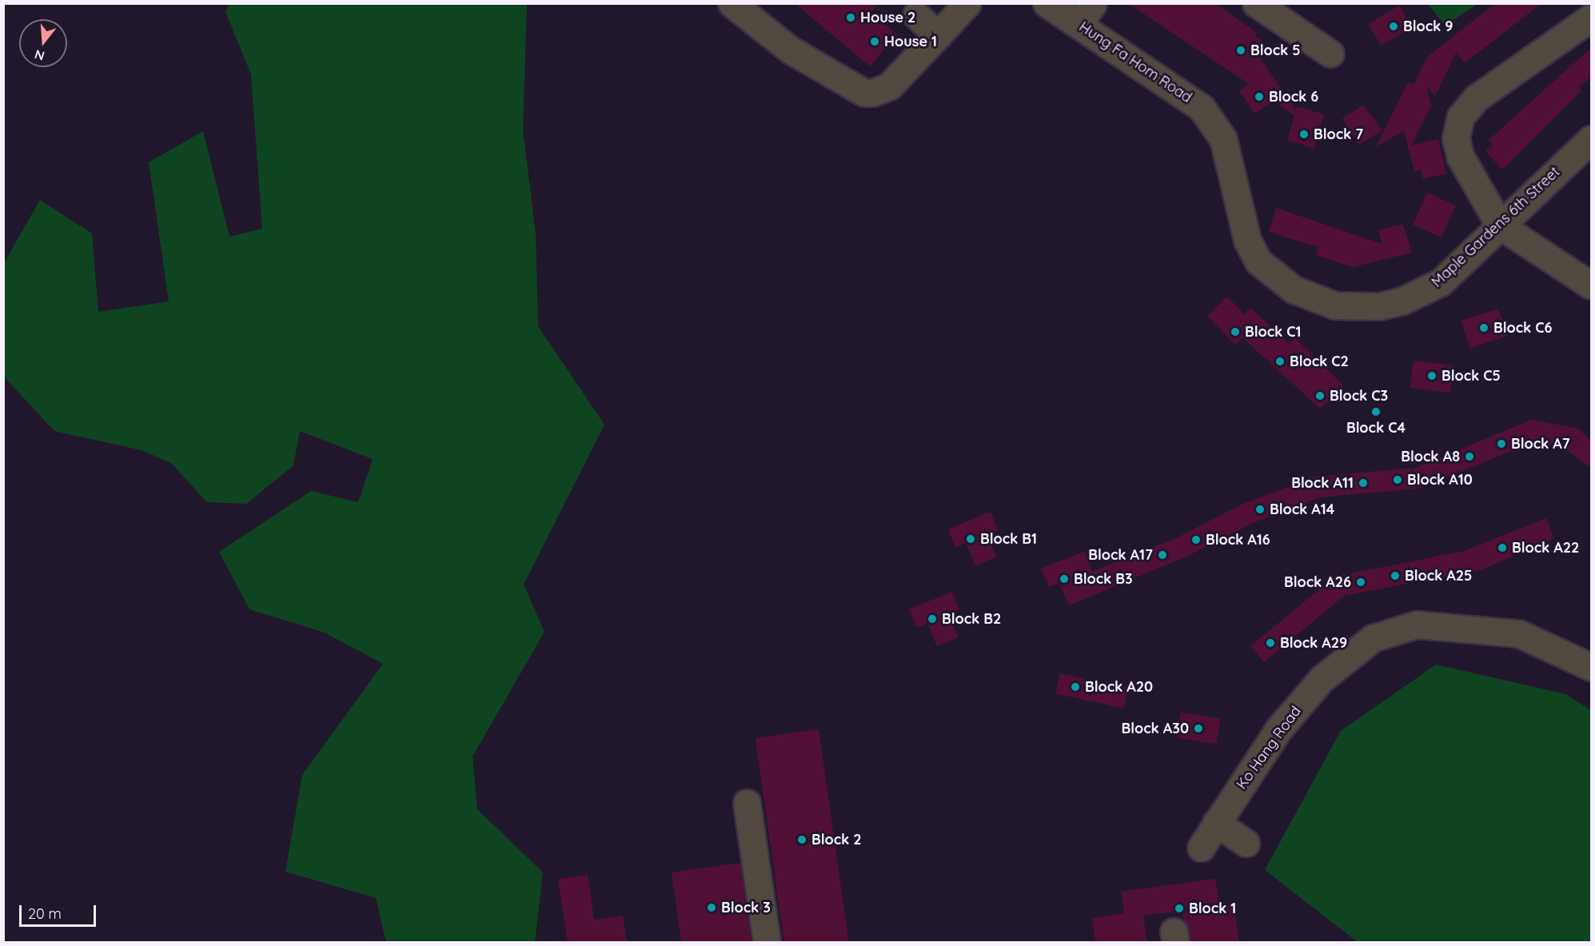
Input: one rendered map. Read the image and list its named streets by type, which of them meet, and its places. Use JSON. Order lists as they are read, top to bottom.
{
  "streets": {
    "lane": ["Hung Fa Hom Road", "Maple Gardens 6th Street", "Ko Hang Road"]
  },
  "crossings": [
    ["Hung Fa Hom Road", "Maple Gardens 6th Street"]
  ],
  "places": [
    "House 2",
    "Block 9",
    "House 1",
    "Block 5",
    "Block 6",
    "Block 7",
    "Block C6",
    "Block C1",
    "Block C2",
    "Block C5",
    "Block C3",
    "Block C4",
    "Block A7",
    "Block A8",
    "Block A10",
    "Block A11",
    "Block A14",
    "Block B1",
    "Block A16",
    "Block A22",
    "Block A17",
    "Block A25",
    "Block B3",
    "Block A26",
    "Block B2",
    "Block A29",
    "Block A20",
    "Block A30",
    "Block 2",
    "Block 3",
    "Block 1"
  ],
  "scale_bar": "20 m",
  "north": "bottom"
}
